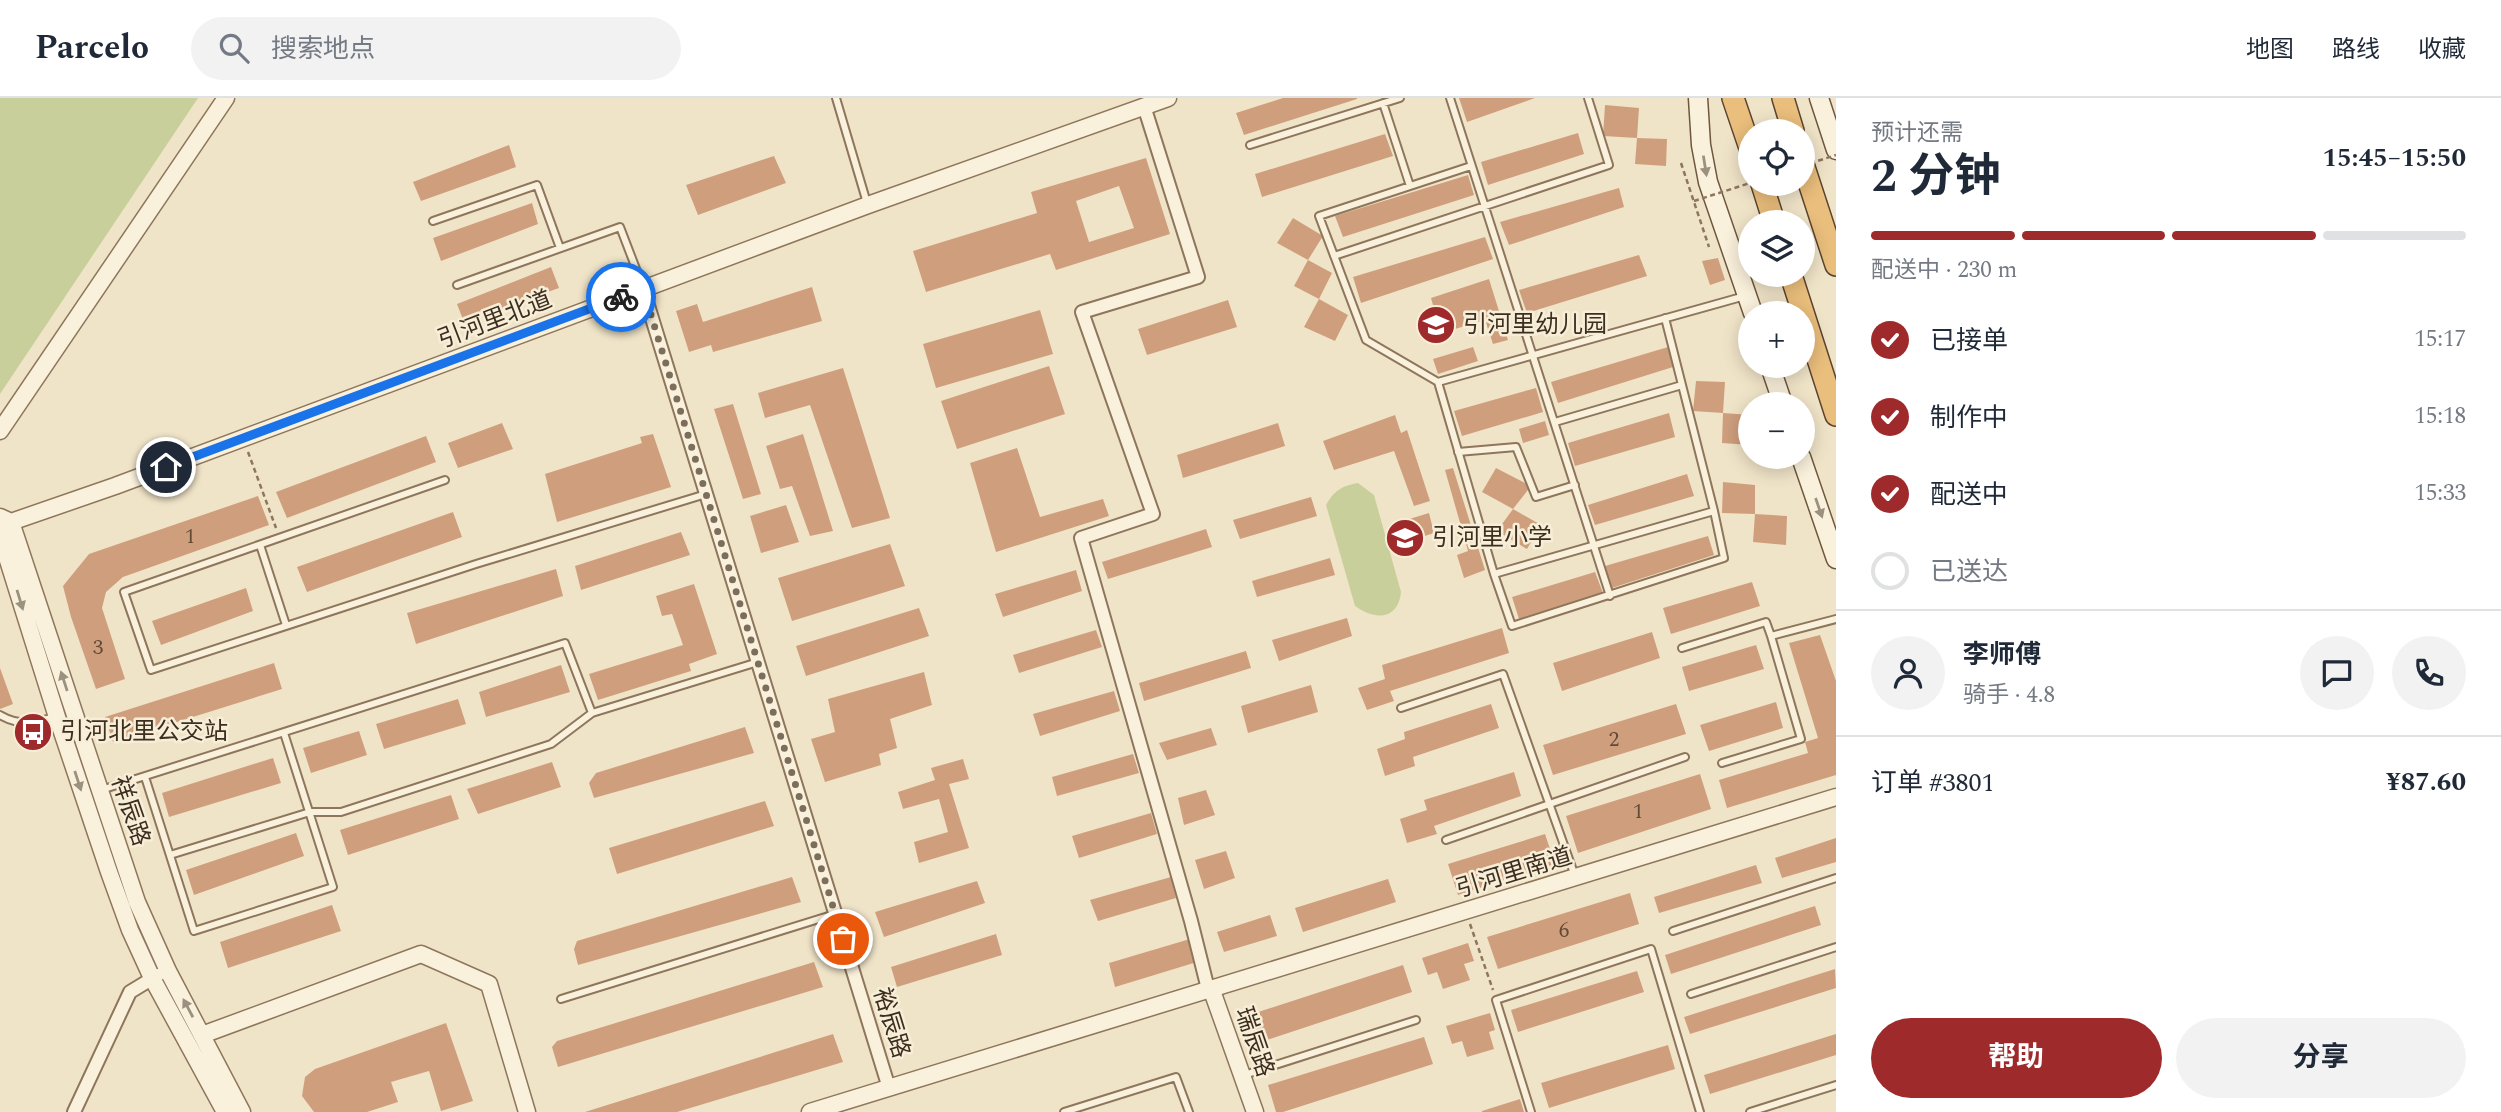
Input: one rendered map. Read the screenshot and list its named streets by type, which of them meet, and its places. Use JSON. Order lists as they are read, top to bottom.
{
  "streets": {
    "street": [
      "引河里北道",
      "祥辰路",
      "引河里南道",
      "裕辰路",
      "瑞辰路"
    ]
  },
  "crossings": [
    ["引河里北道", "祥辰路"],
    ["引河里北道", "裕辰路"],
    ["引河里南道", "裕辰路"],
    ["引河里南道", "瑞辰路"]
  ],
  "places": {
    "school or university": ["引河里幼儿园", "引河里小学"],
    "bus stop": ["引河北里公交站"]
  },
  "house_numbers": [
    "1",
    "3",
    "2",
    "1",
    "6"
  ],
  "page": {
    "header": "Parcelo",
    "search": "搜索地点",
    "nav": ["地图", "路线", "收藏"],
    "heading": ["2 分钟", "预计还需", "15:45–15:50"],
    "panel": [
      "李师傅",
      "骑手 · 4.8",
      "订单 #3801",
      "¥87.60"
    ],
    "map_buttons": ["+", "−"],
    "bar": "配送中 · 230 m",
    "list": [
      ["已接单", "15:17"],
      ["制作中", "15:18"],
      ["配送中", "15:33"],
      "已送达"
    ],
    "buttons": ["帮助", "分享"]
  }
}
